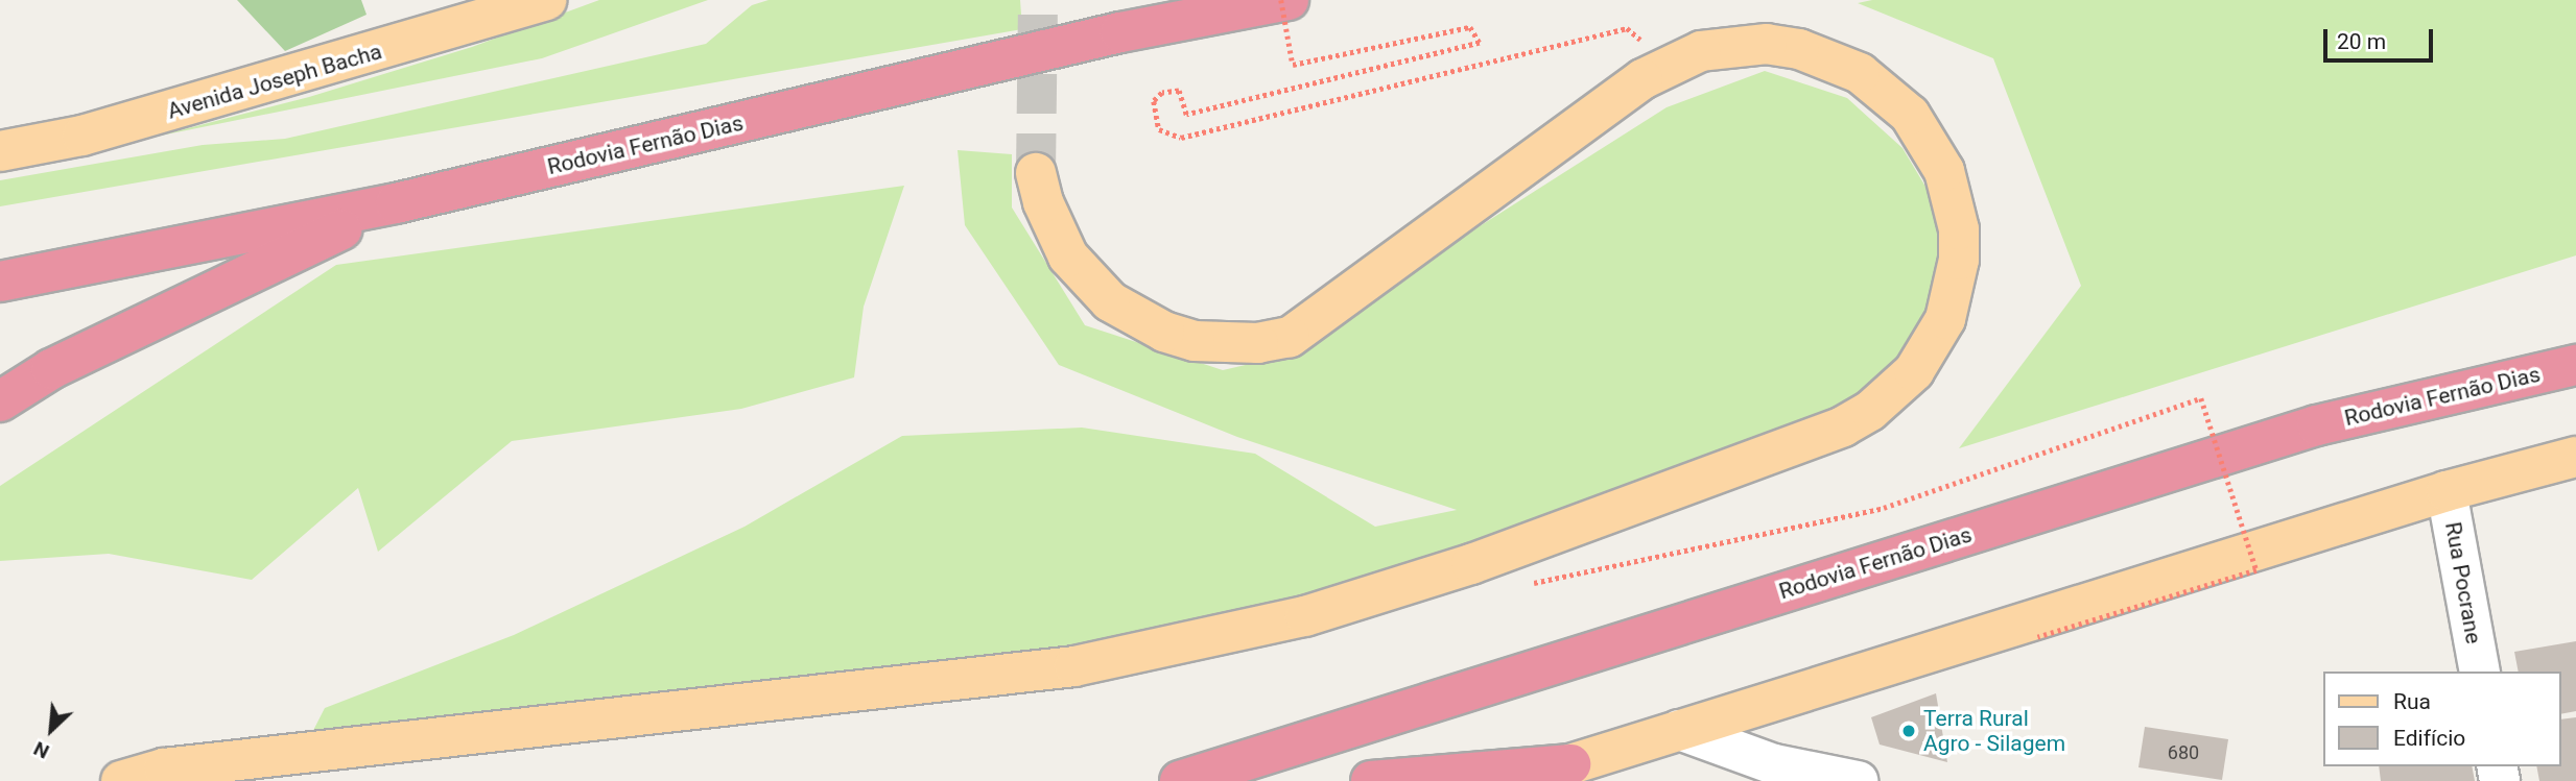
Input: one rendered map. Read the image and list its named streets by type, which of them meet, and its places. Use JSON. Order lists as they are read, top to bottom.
{
  "streets": {
    "highway": ["Rodovia Fernão Dias"],
    "main road": ["Avenida Joseph Bacha"],
    "street": ["Rua Pocrane"]
  },
  "places": ["Terra Rural Agro - Silagem"],
  "house_numbers": ["680"],
  "legend": ["Rua", "Edifício"],
  "scale_bar": "20 m",
  "north": "bottom left"
}
